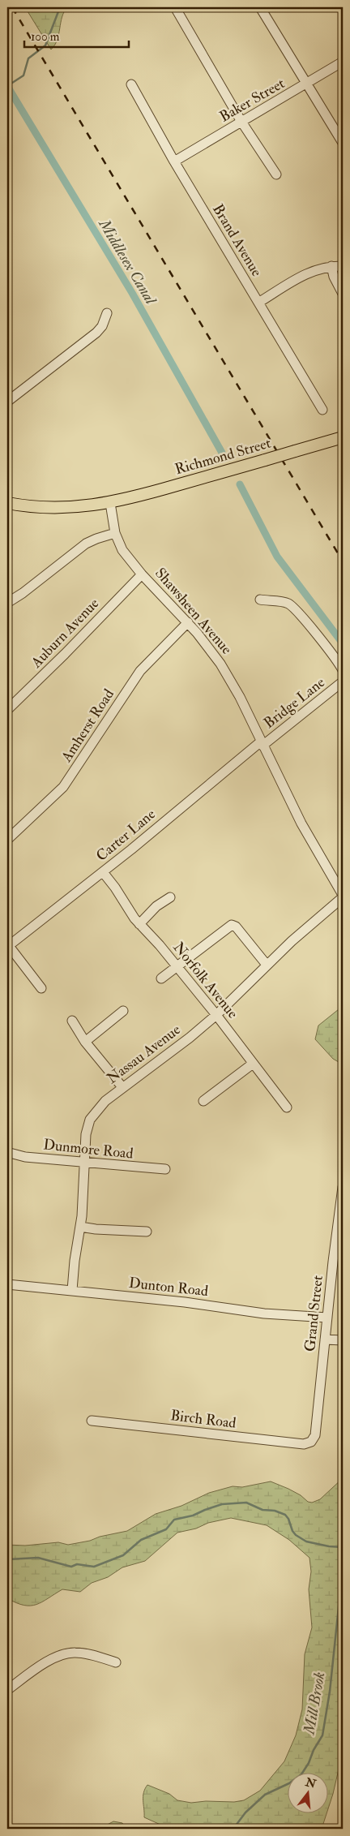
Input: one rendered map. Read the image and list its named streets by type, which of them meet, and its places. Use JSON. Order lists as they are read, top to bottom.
{
  "streets": {
    "main road": ["Richmond Street"],
    "street": [
      "Baker Street",
      "Brand Avenue",
      "Shawsheen Avenue",
      "Auburn Avenue",
      "Bridge Lane",
      "Amherst Road",
      "Carter Lane",
      "Norfolk Avenue",
      "Nassau Avenue",
      "Dunmore Road",
      "Dunton Road",
      "Grand Street",
      "Birch Road"
    ]
  },
  "crossings": [
    ["Baker Street", "Brand Avenue"],
    ["Richmond Street", "Shawsheen Avenue"],
    ["Shawsheen Avenue", "Auburn Avenue"],
    ["Shawsheen Avenue", "Bridge Lane"],
    ["Shawsheen Avenue", "Amherst Road"],
    ["Shawsheen Avenue", "Carter Lane"],
    ["Shawsheen Avenue", "Nassau Avenue"],
    ["Bridge Lane", "Carter Lane"],
    ["Carter Lane", "Norfolk Avenue"],
    ["Norfolk Avenue", "Nassau Avenue"],
    ["Nassau Avenue", "Dunmore Road"],
    ["Nassau Avenue", "Dunton Road"],
    ["Dunton Road", "Grand Street"],
    ["Grand Street", "Birch Road"]
  ],
  "water": ["Middlesex Canal", "Mill Brook"],
  "scale_bar": "100 m",
  "north": "top"
}
